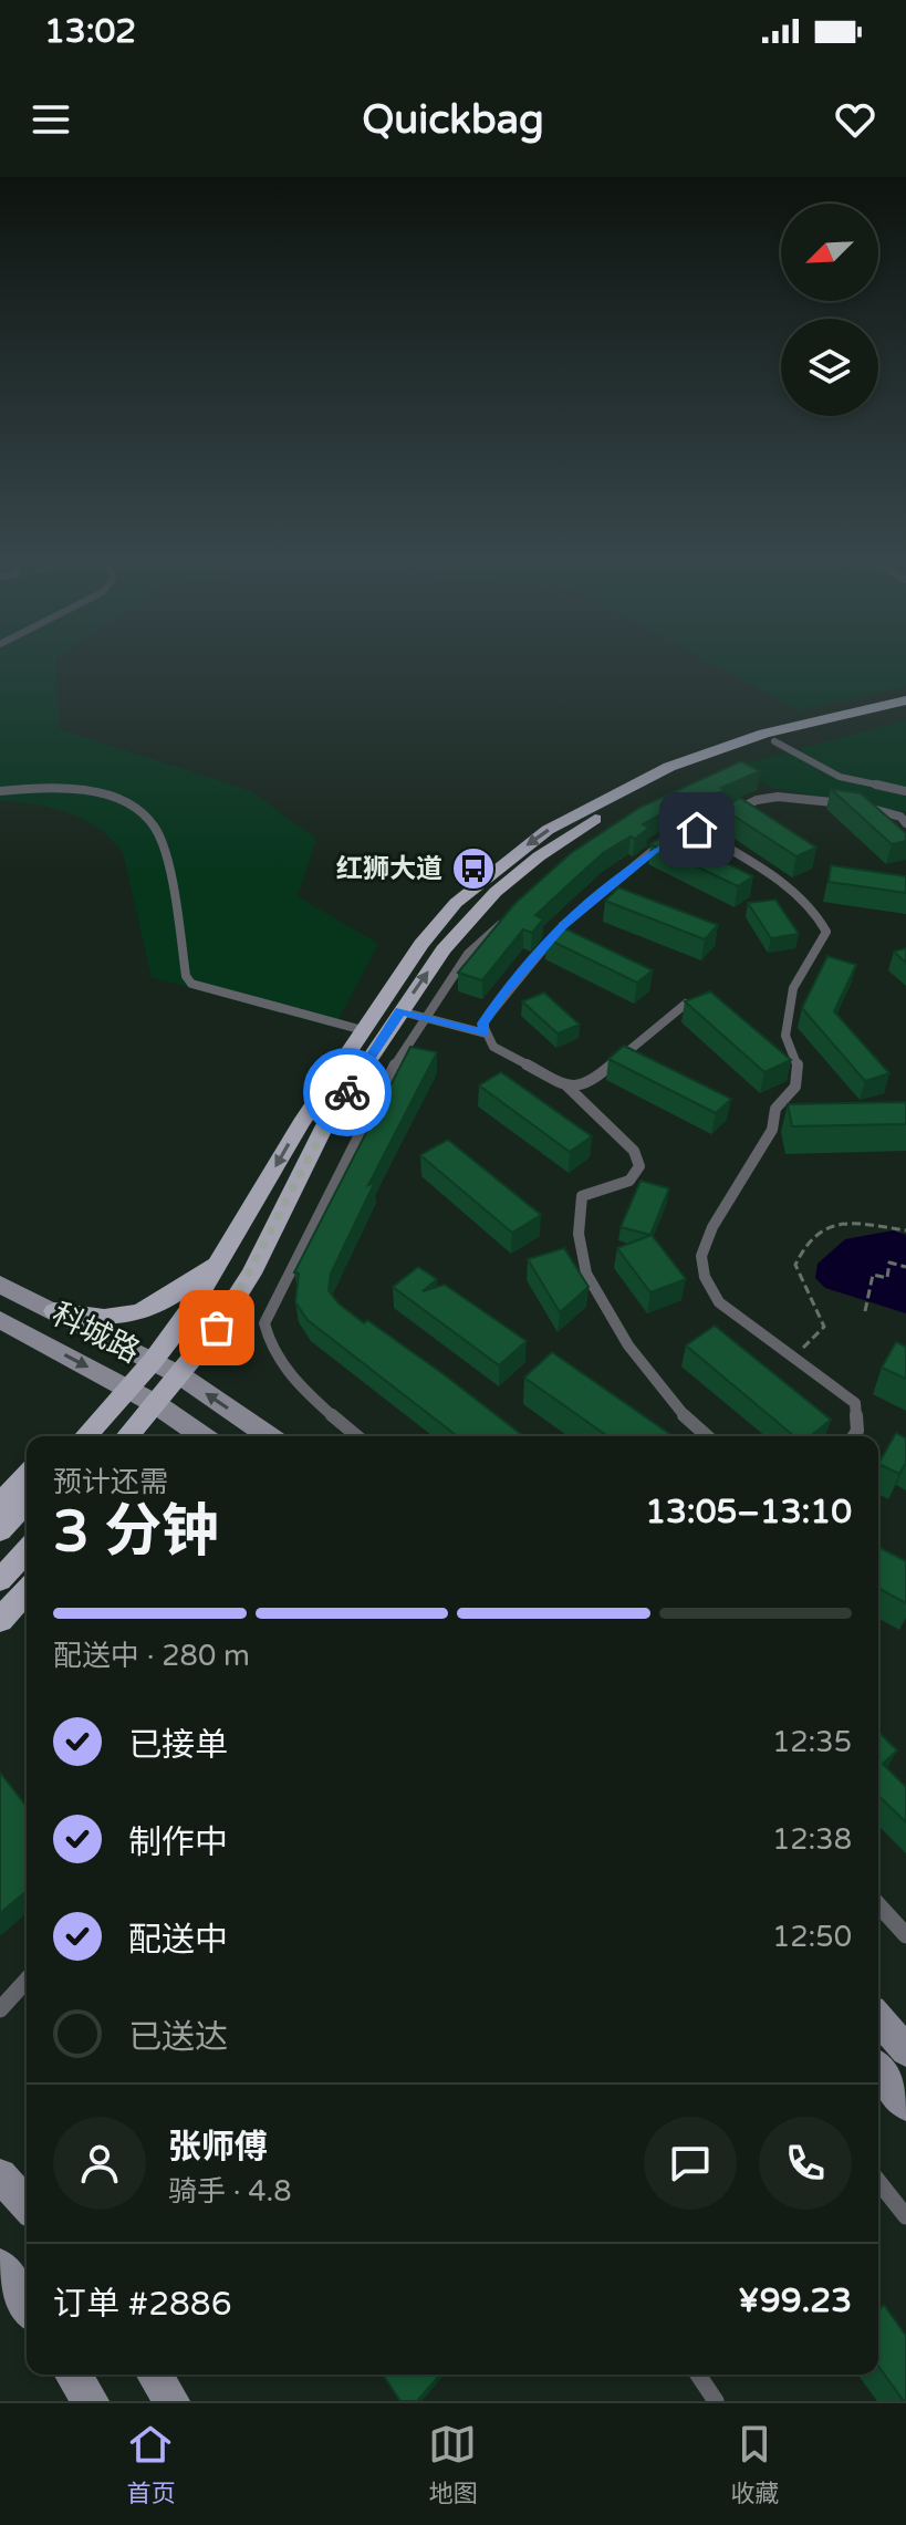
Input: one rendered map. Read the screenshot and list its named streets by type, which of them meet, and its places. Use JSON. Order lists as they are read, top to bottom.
{
  "streets": {
    "main road": ["科城路"]
  },
  "places": {
    "bus stop": ["红狮大道"]
  },
  "north": "bottom left",
  "page": {
    "status": "13:02",
    "header": "Quickbag",
    "heading": ["3 分钟", "预计还需", "13:05–13:10"],
    "panel": [
      "张师傅",
      "骑手 · 4.8",
      "订单 #2886",
      "¥99.23"
    ],
    "bar": "配送中 · 280 m",
    "list": [
      ["已接单", "12:35"],
      ["制作中", "12:38"],
      ["配送中", "12:50"],
      "已送达"
    ],
    "tabs": ["首页", "地图", "收藏"]
  }
}
